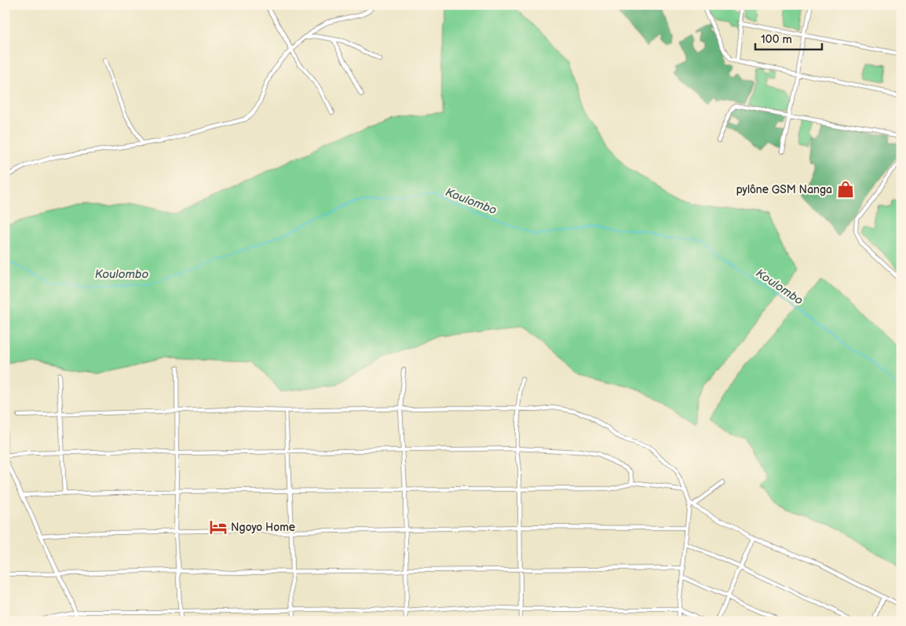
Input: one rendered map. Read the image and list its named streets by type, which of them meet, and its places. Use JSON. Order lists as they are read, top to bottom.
{
  "water": ["Koulombo"],
  "places": {
    "shop": ["pylône GSM Nanga"],
    "hotel": ["Ngoyo Home"]
  },
  "scale_bar": "100 m"
}
